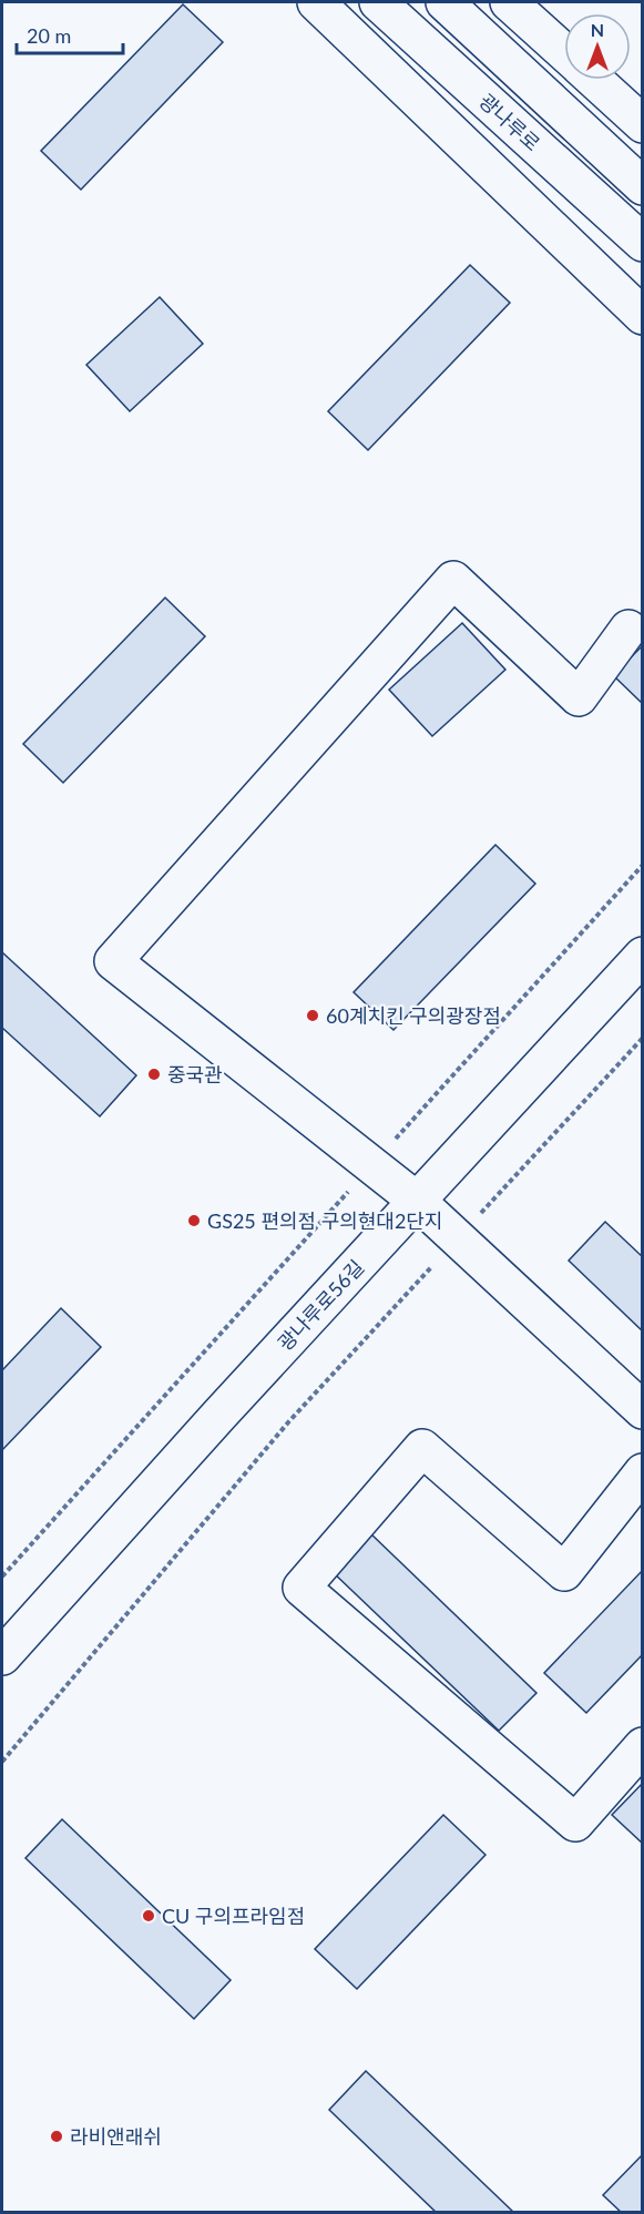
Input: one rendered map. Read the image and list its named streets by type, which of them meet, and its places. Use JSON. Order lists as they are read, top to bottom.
{
  "streets": {
    "street": ["광나루로", "광나루로56길"]
  },
  "places": [
    "60계치킨 구의광장점",
    "중국관",
    "GS25 편의점 구의현대2단지",
    "CU 구의프라임점",
    "라비앤래쉬"
  ],
  "scale_bar": "20 m",
  "north": "top"
}
